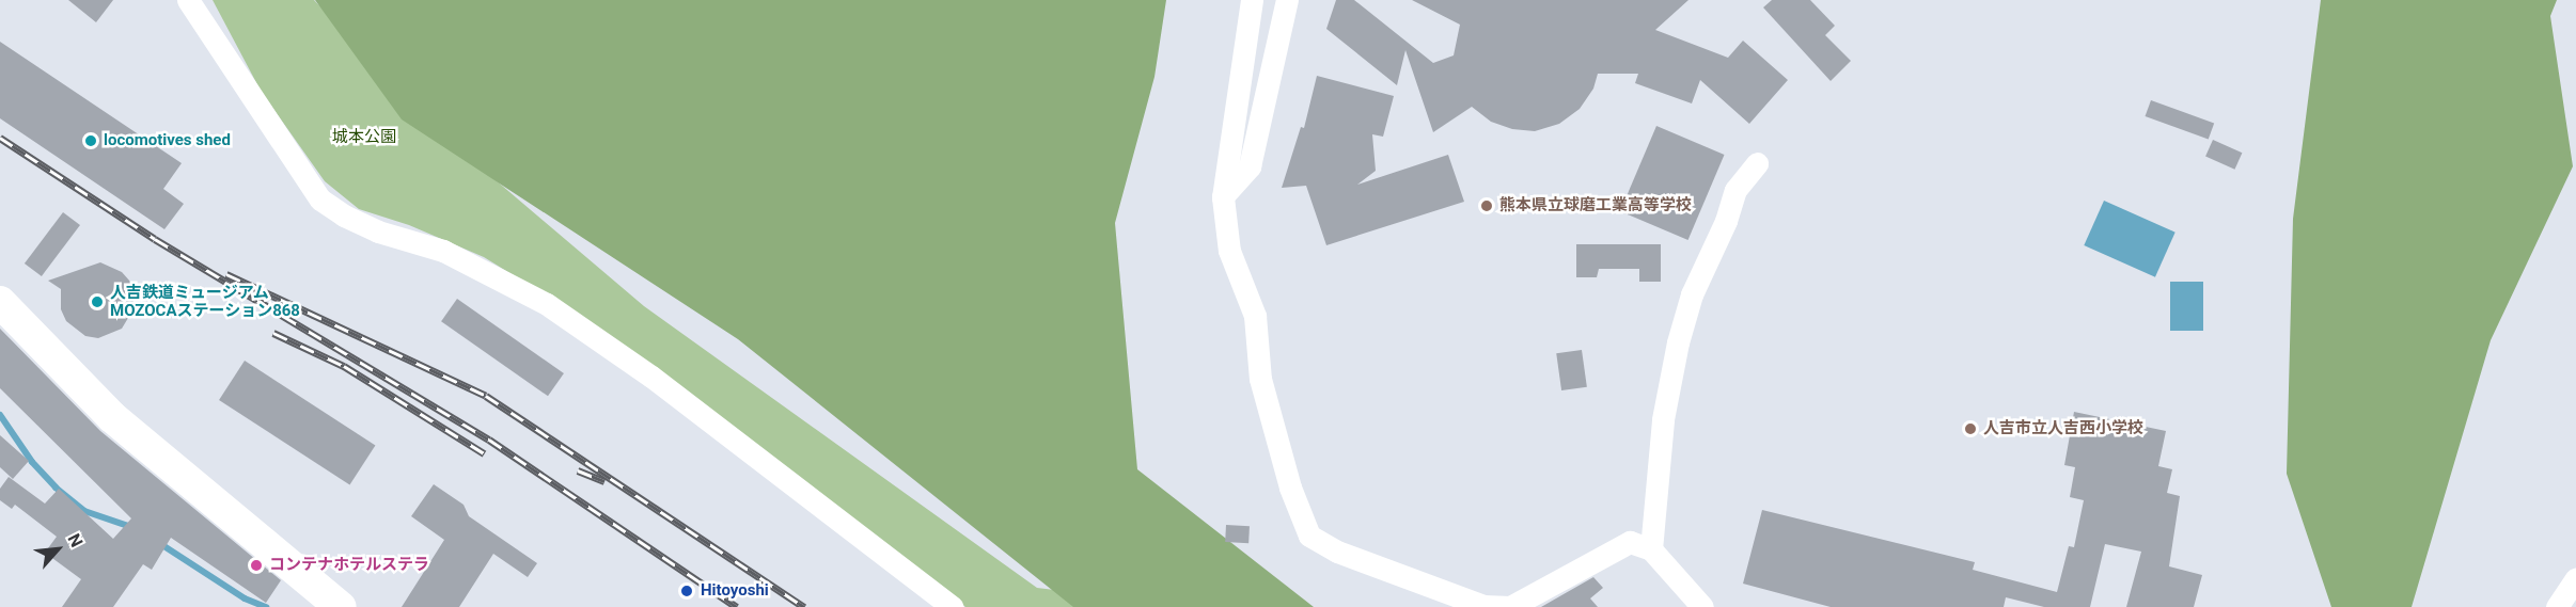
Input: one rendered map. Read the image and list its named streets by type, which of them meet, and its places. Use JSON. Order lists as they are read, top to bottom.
{
  "parks": ["城本公園"],
  "places": [
    "locomotives shed",
    "熊本県立球磨工業高等学校",
    "人吉鉄道ミュージアム MOZOCAステーション868",
    "人吉市立人吉西小学校",
    "コンテナホテルステラ",
    "Hitoyoshi"
  ],
  "north": "top right"
}
